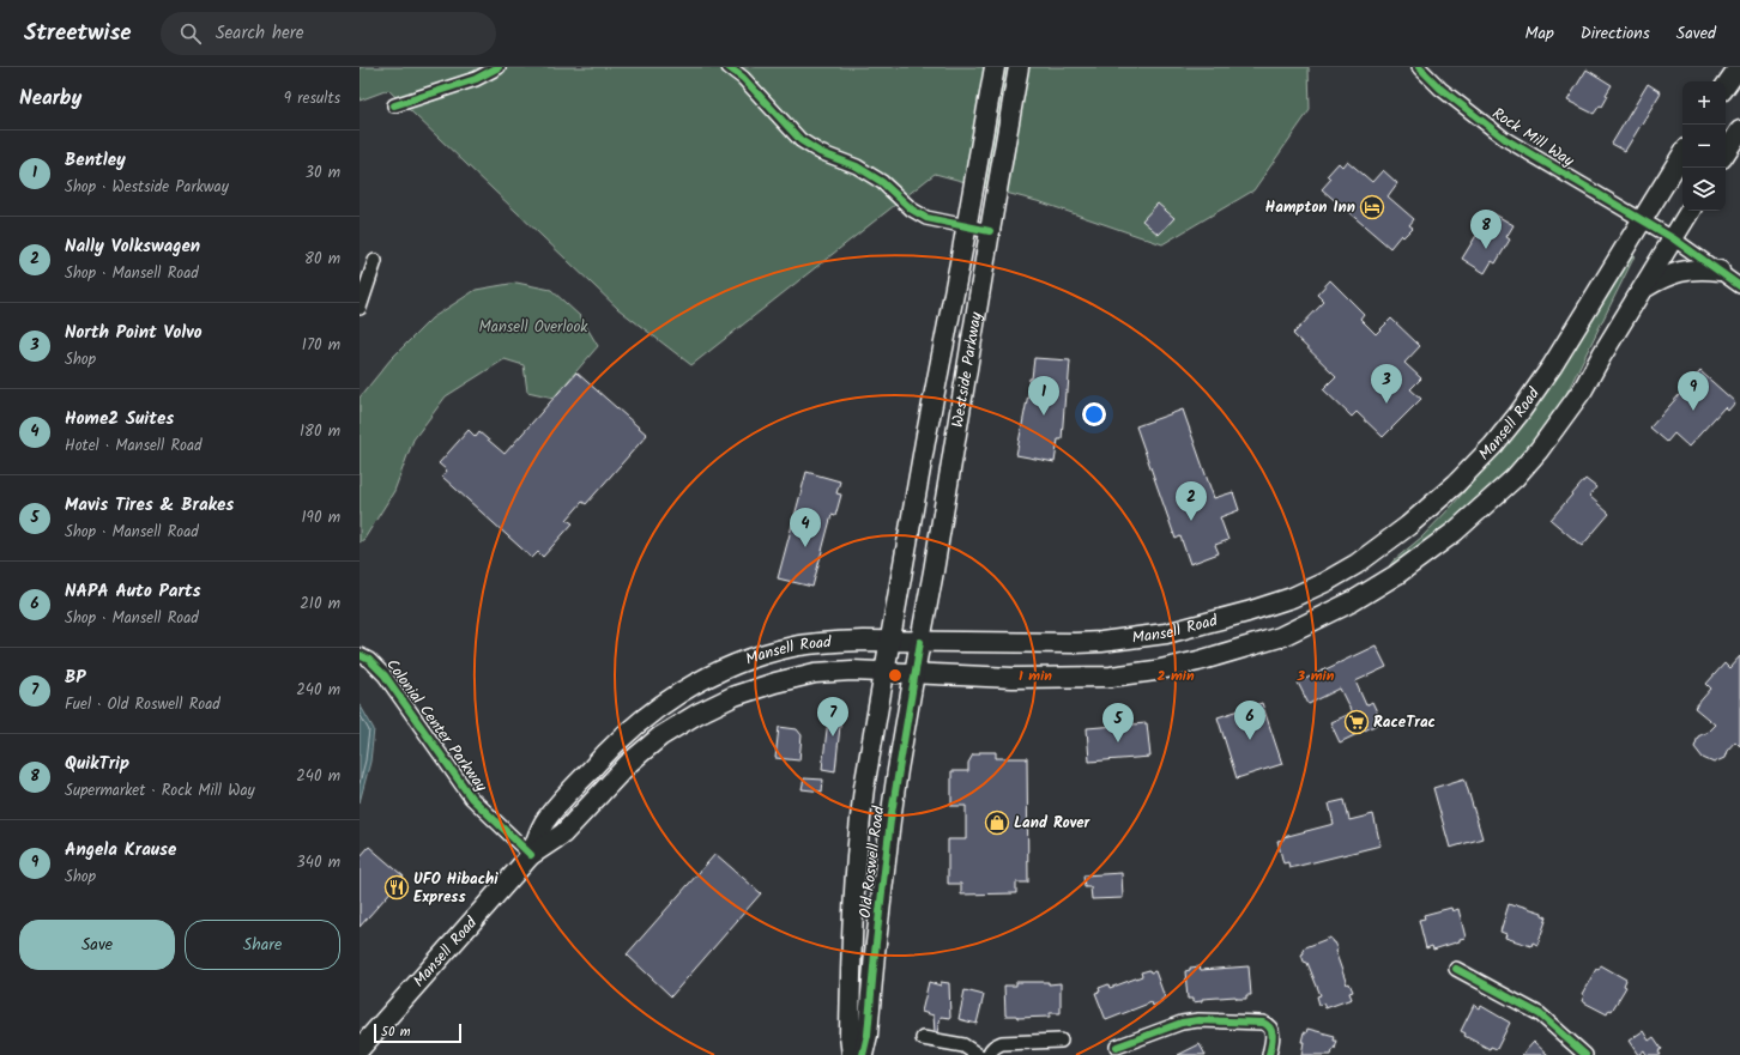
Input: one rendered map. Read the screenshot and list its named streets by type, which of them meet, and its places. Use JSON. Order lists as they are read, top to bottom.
{
  "streets": {
    "main road": ["Westside Parkway", "Mansell Road", "Old Roswell Road"],
    "street": ["Rock Mill Way", "Colonial Center Parkway"]
  },
  "crossings": [
    ["Rock Mill Way", "Mansell Road"],
    ["Westside Parkway", "Mansell Road"],
    ["Westside Parkway", "Old Roswell Road"],
    ["Mansell Road", "Colonial Center Parkway"],
    ["Mansell Road", "Old Roswell Road"]
  ],
  "parks": ["Mansell Overlook"],
  "places": {
    "hotel": ["Hampton Inn"],
    "supermarket": ["RaceTrac"],
    "shop": ["Land Rover"],
    "restaurant": ["UFO Hibachi Express"]
  },
  "scale_bar": "50 m",
  "page": {
    "header": "Streetwise",
    "search": "Search here",
    "nav": ["Map", "Directions", "Saved"],
    "heading": ["Nearby", "9 results"],
    "map_buttons": ["+", "−"],
    "list": [
      {
        "mark": "1",
        "name": "Bentley",
        "note": "Shop · Westside Parkway",
        "value": "30 m"
      },
      {
        "mark": "2",
        "name": "Nally Volkswagen",
        "note": "Shop · Mansell Road",
        "value": "80 m"
      },
      {
        "mark": "3",
        "name": "North Point Volvo",
        "note": "Shop",
        "value": "170 m"
      },
      {
        "mark": "4",
        "name": "Home2 Suites",
        "note": "Hotel · Mansell Road",
        "value": "180 m"
      },
      {
        "mark": "5",
        "name": "Mavis Tires & Brakes",
        "note": "Shop · Mansell Road",
        "value": "190 m"
      },
      {
        "mark": "6",
        "name": "NAPA Auto Parts",
        "note": "Shop · Mansell Road",
        "value": "210 m"
      },
      {
        "mark": "7",
        "name": "BP",
        "note": "Fuel · Old Roswell Road",
        "value": "240 m"
      },
      {
        "mark": "8",
        "name": "QuikTrip",
        "note": "Supermarket · Rock Mill Way",
        "value": "240 m"
      },
      {
        "mark": "9",
        "name": "Angela Krause",
        "note": "Shop",
        "value": "340 m"
      }
    ],
    "pins": [
      "8",
      "3",
      "9",
      "1",
      "2",
      "4",
      "7",
      "6",
      "5"
    ],
    "buttons": ["Save", "Share"],
    "scale": "50 m"
  },
  "rings": ["1 min", "2 min", "3 min"]
}
